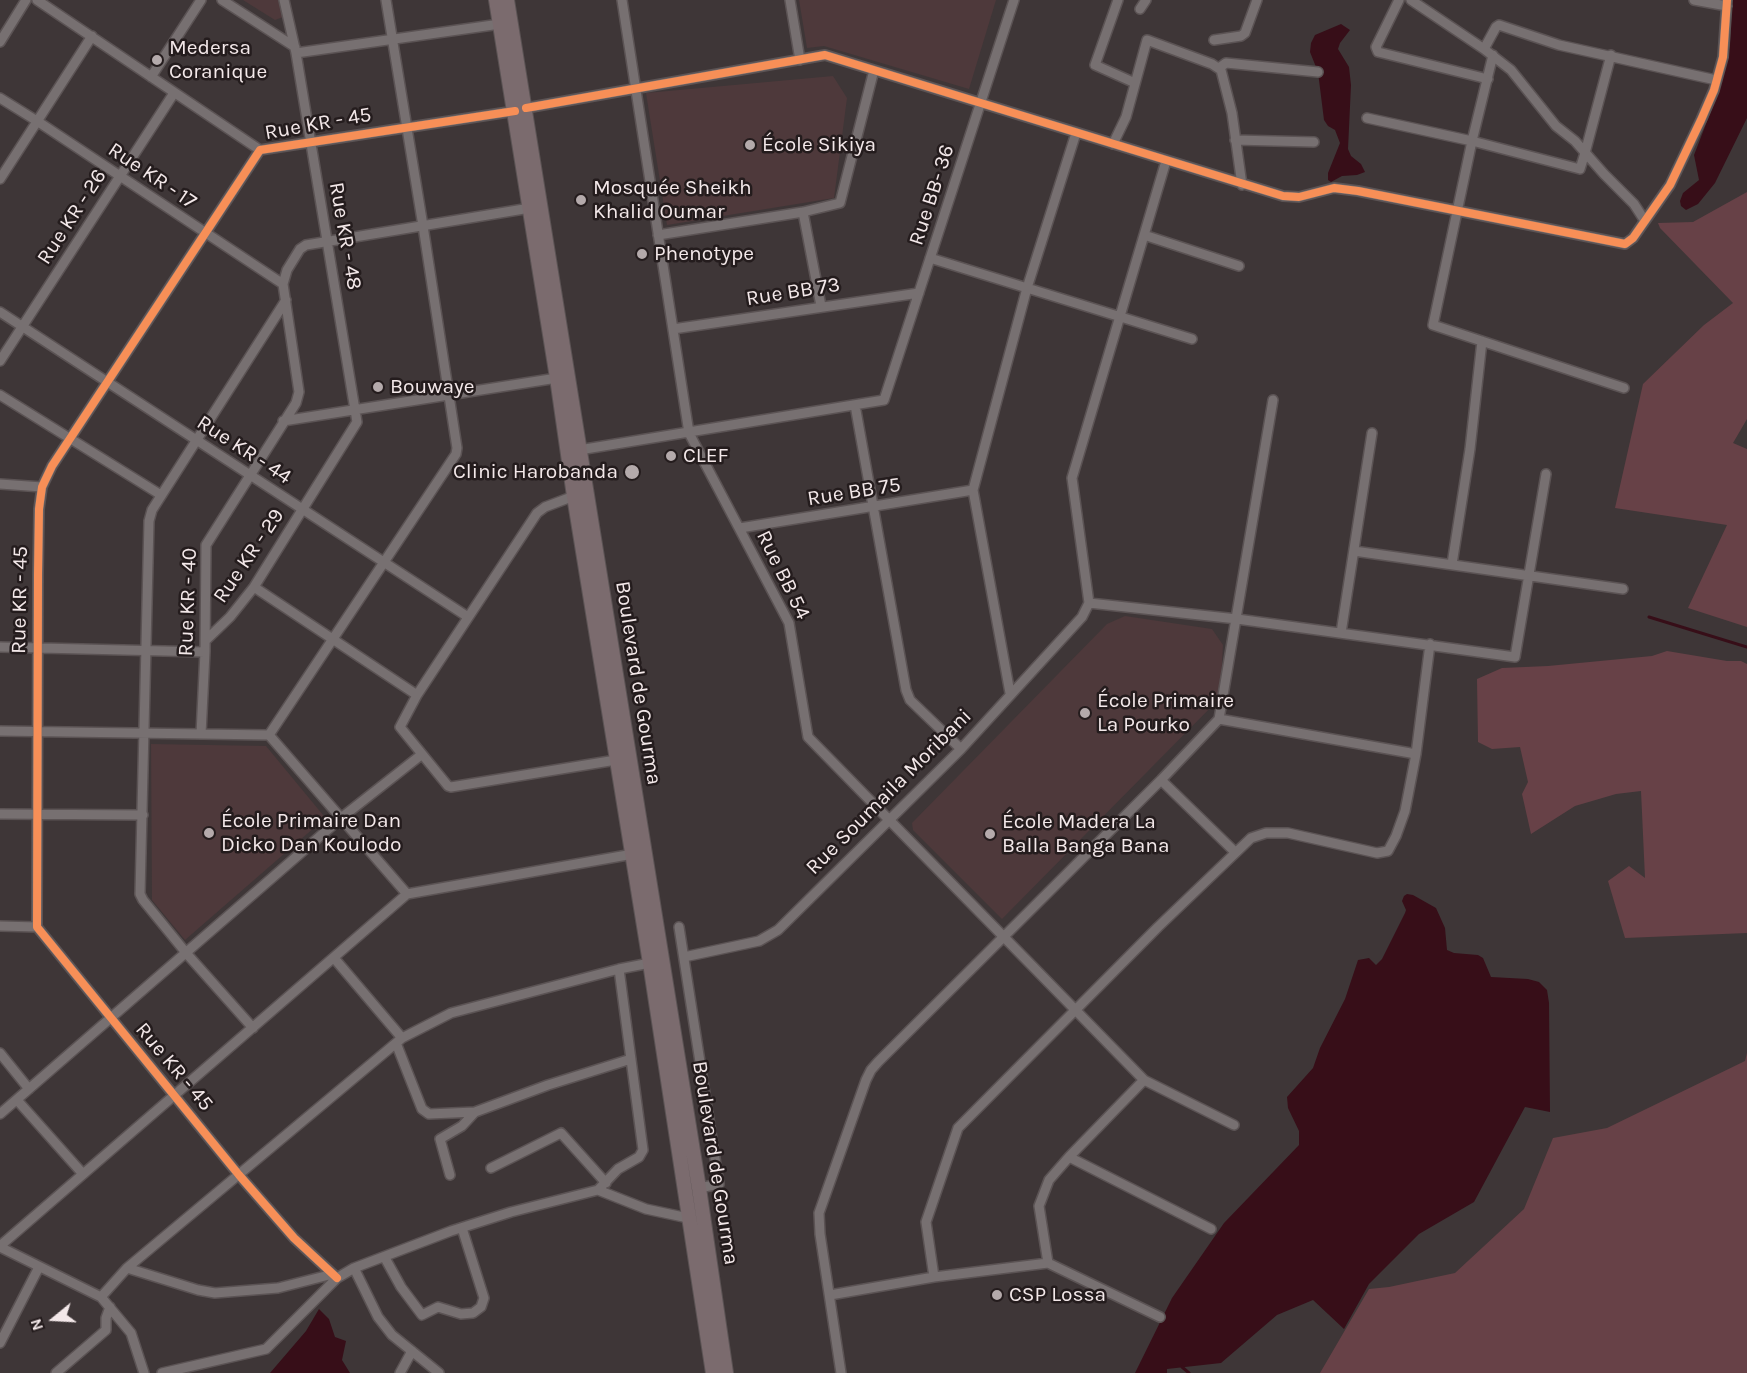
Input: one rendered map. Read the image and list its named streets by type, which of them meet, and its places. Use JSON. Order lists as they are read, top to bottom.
{
  "streets": {
    "highway": ["Boulevard de Gourma"],
    "street": [
      "Rue KR - 45",
      "Rue KR - 17",
      "Rue BB- 36",
      "Rue KR - 26",
      "Rue KR - 48",
      "Rue BB 73",
      "Rue KR - 44",
      "Rue BB 75",
      "Rue KR - 29",
      "Rue BB 54",
      "Rue KR - 40",
      "Rue Soumaila Moribani"
    ]
  },
  "crossings": [
    ["Rue KR - 45", "Rue KR - 17"],
    ["Rue KR - 45", "Rue BB- 36"],
    ["Rue KR - 45", "Rue KR - 48"],
    ["Rue KR - 45", "Rue KR - 44"],
    ["Rue KR - 45", "Rue BB 54"],
    ["Rue KR - 45", "Boulevard de Gourma"],
    ["Rue KR - 17", "Rue KR - 26"],
    ["Rue KR - 17", "Rue KR - 40"],
    ["Rue BB- 36", "Rue BB 73"],
    ["Rue KR - 26", "Rue KR - 44"],
    ["Rue KR - 48", "Rue KR - 29"],
    ["Rue BB 73", "Rue BB 54"],
    ["Rue KR - 44", "Rue KR - 29"],
    ["Rue KR - 44", "Rue KR - 40"],
    ["Rue BB 75", "Rue BB 54"],
    ["Rue KR - 29", "Rue KR - 40"],
    ["Rue BB 54", "Rue Soumaila Moribani"]
  ],
  "places": [
    "Medersa Coranique",
    "École Sikiya",
    "Mosquée Sheikh Khalid Oumar",
    "Phenotype",
    "Bouwaye",
    "CLEF",
    "Clinic Harobanda",
    "École Primaire La Pourko",
    "École Primaire Dan Dicko Dan Koulodo",
    "École Madera La Balla Banga Bana",
    "CSP Lossa"
  ],
  "north": "left"
}
